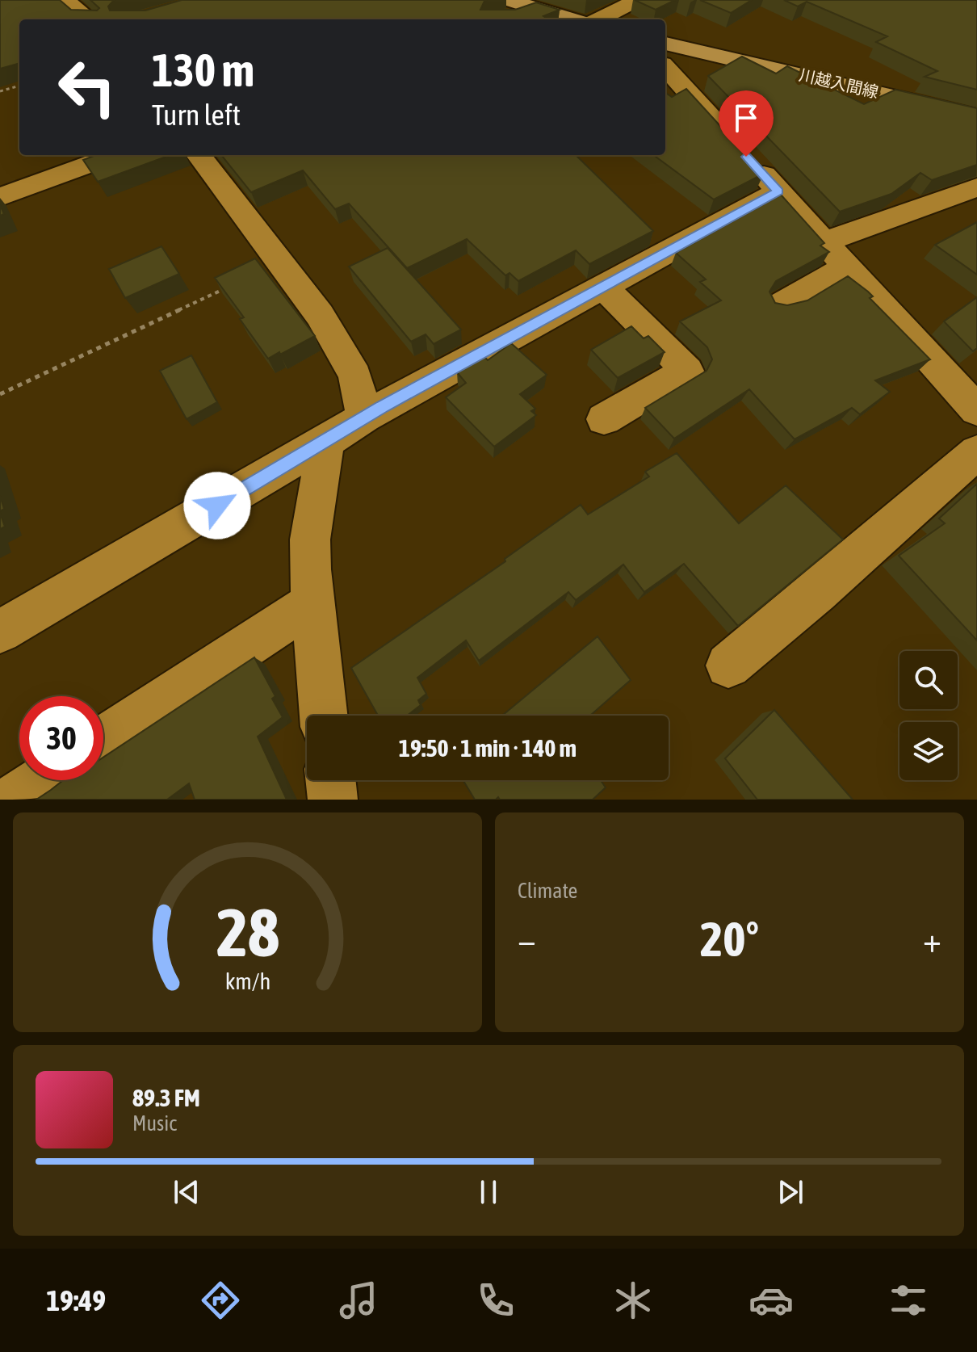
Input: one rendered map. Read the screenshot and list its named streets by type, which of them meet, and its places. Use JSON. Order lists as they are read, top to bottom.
{
  "streets": {
    "main road": ["川越入間線"]
  },
  "page": {
    "turn": ["130 m", "Turn left"],
    "limit": "30",
    "trip": "19:50 · 1 min · 140 m",
    "tile": "Climate",
    "heat": ["−", "20°", "+"],
    "song": ["89.3 FM", "Music"],
    "tabs": "19:49",
    "gauge": ["28", "km/h"]
  }
}
